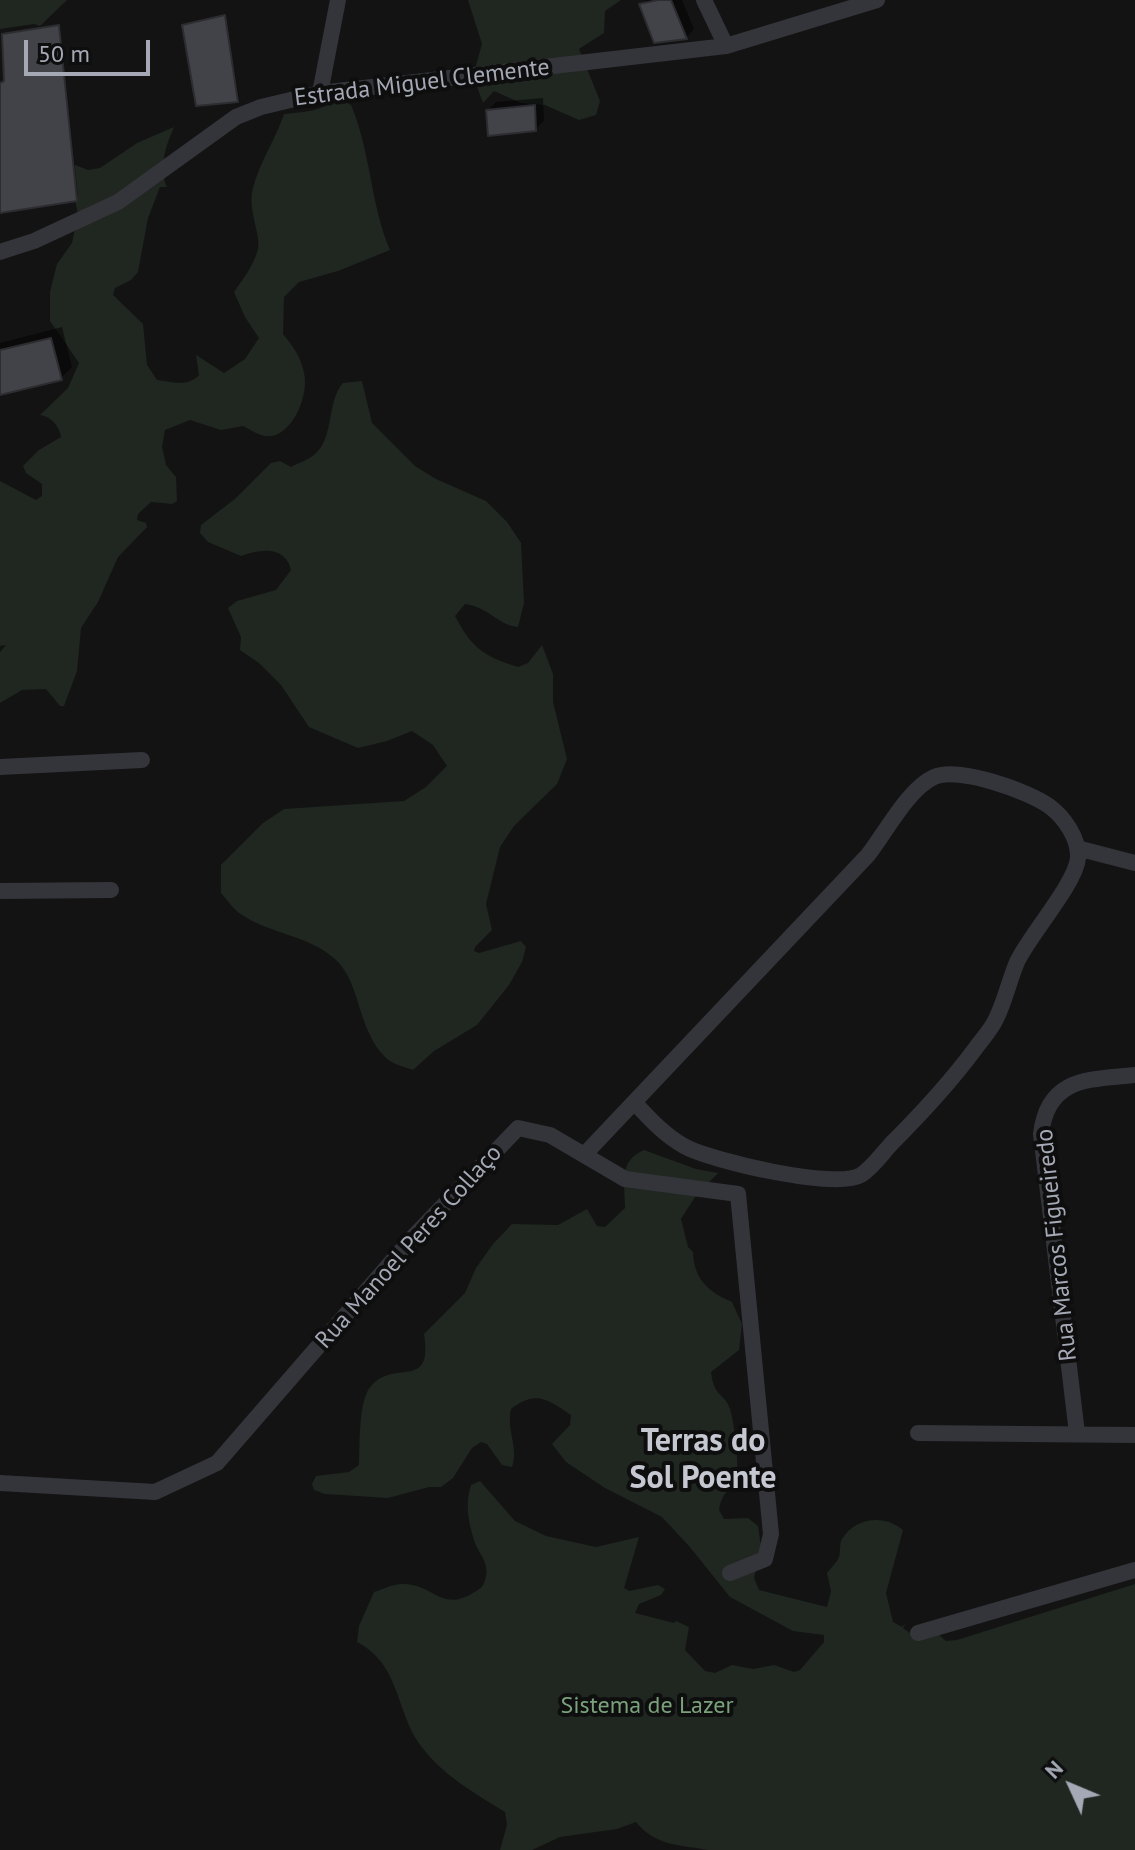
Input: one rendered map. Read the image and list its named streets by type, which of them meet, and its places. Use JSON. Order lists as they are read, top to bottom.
{
  "streets": {
    "street": ["Estrada Miguel Clemente", "Rua Marcos Figueiredo", "Rua Manoel Peres Collaço"]
  },
  "districts": ["Terras do Sol Poente"],
  "parks": ["Sistema de Lazer"],
  "scale_bar": "50 m",
  "north": "top left"
}
